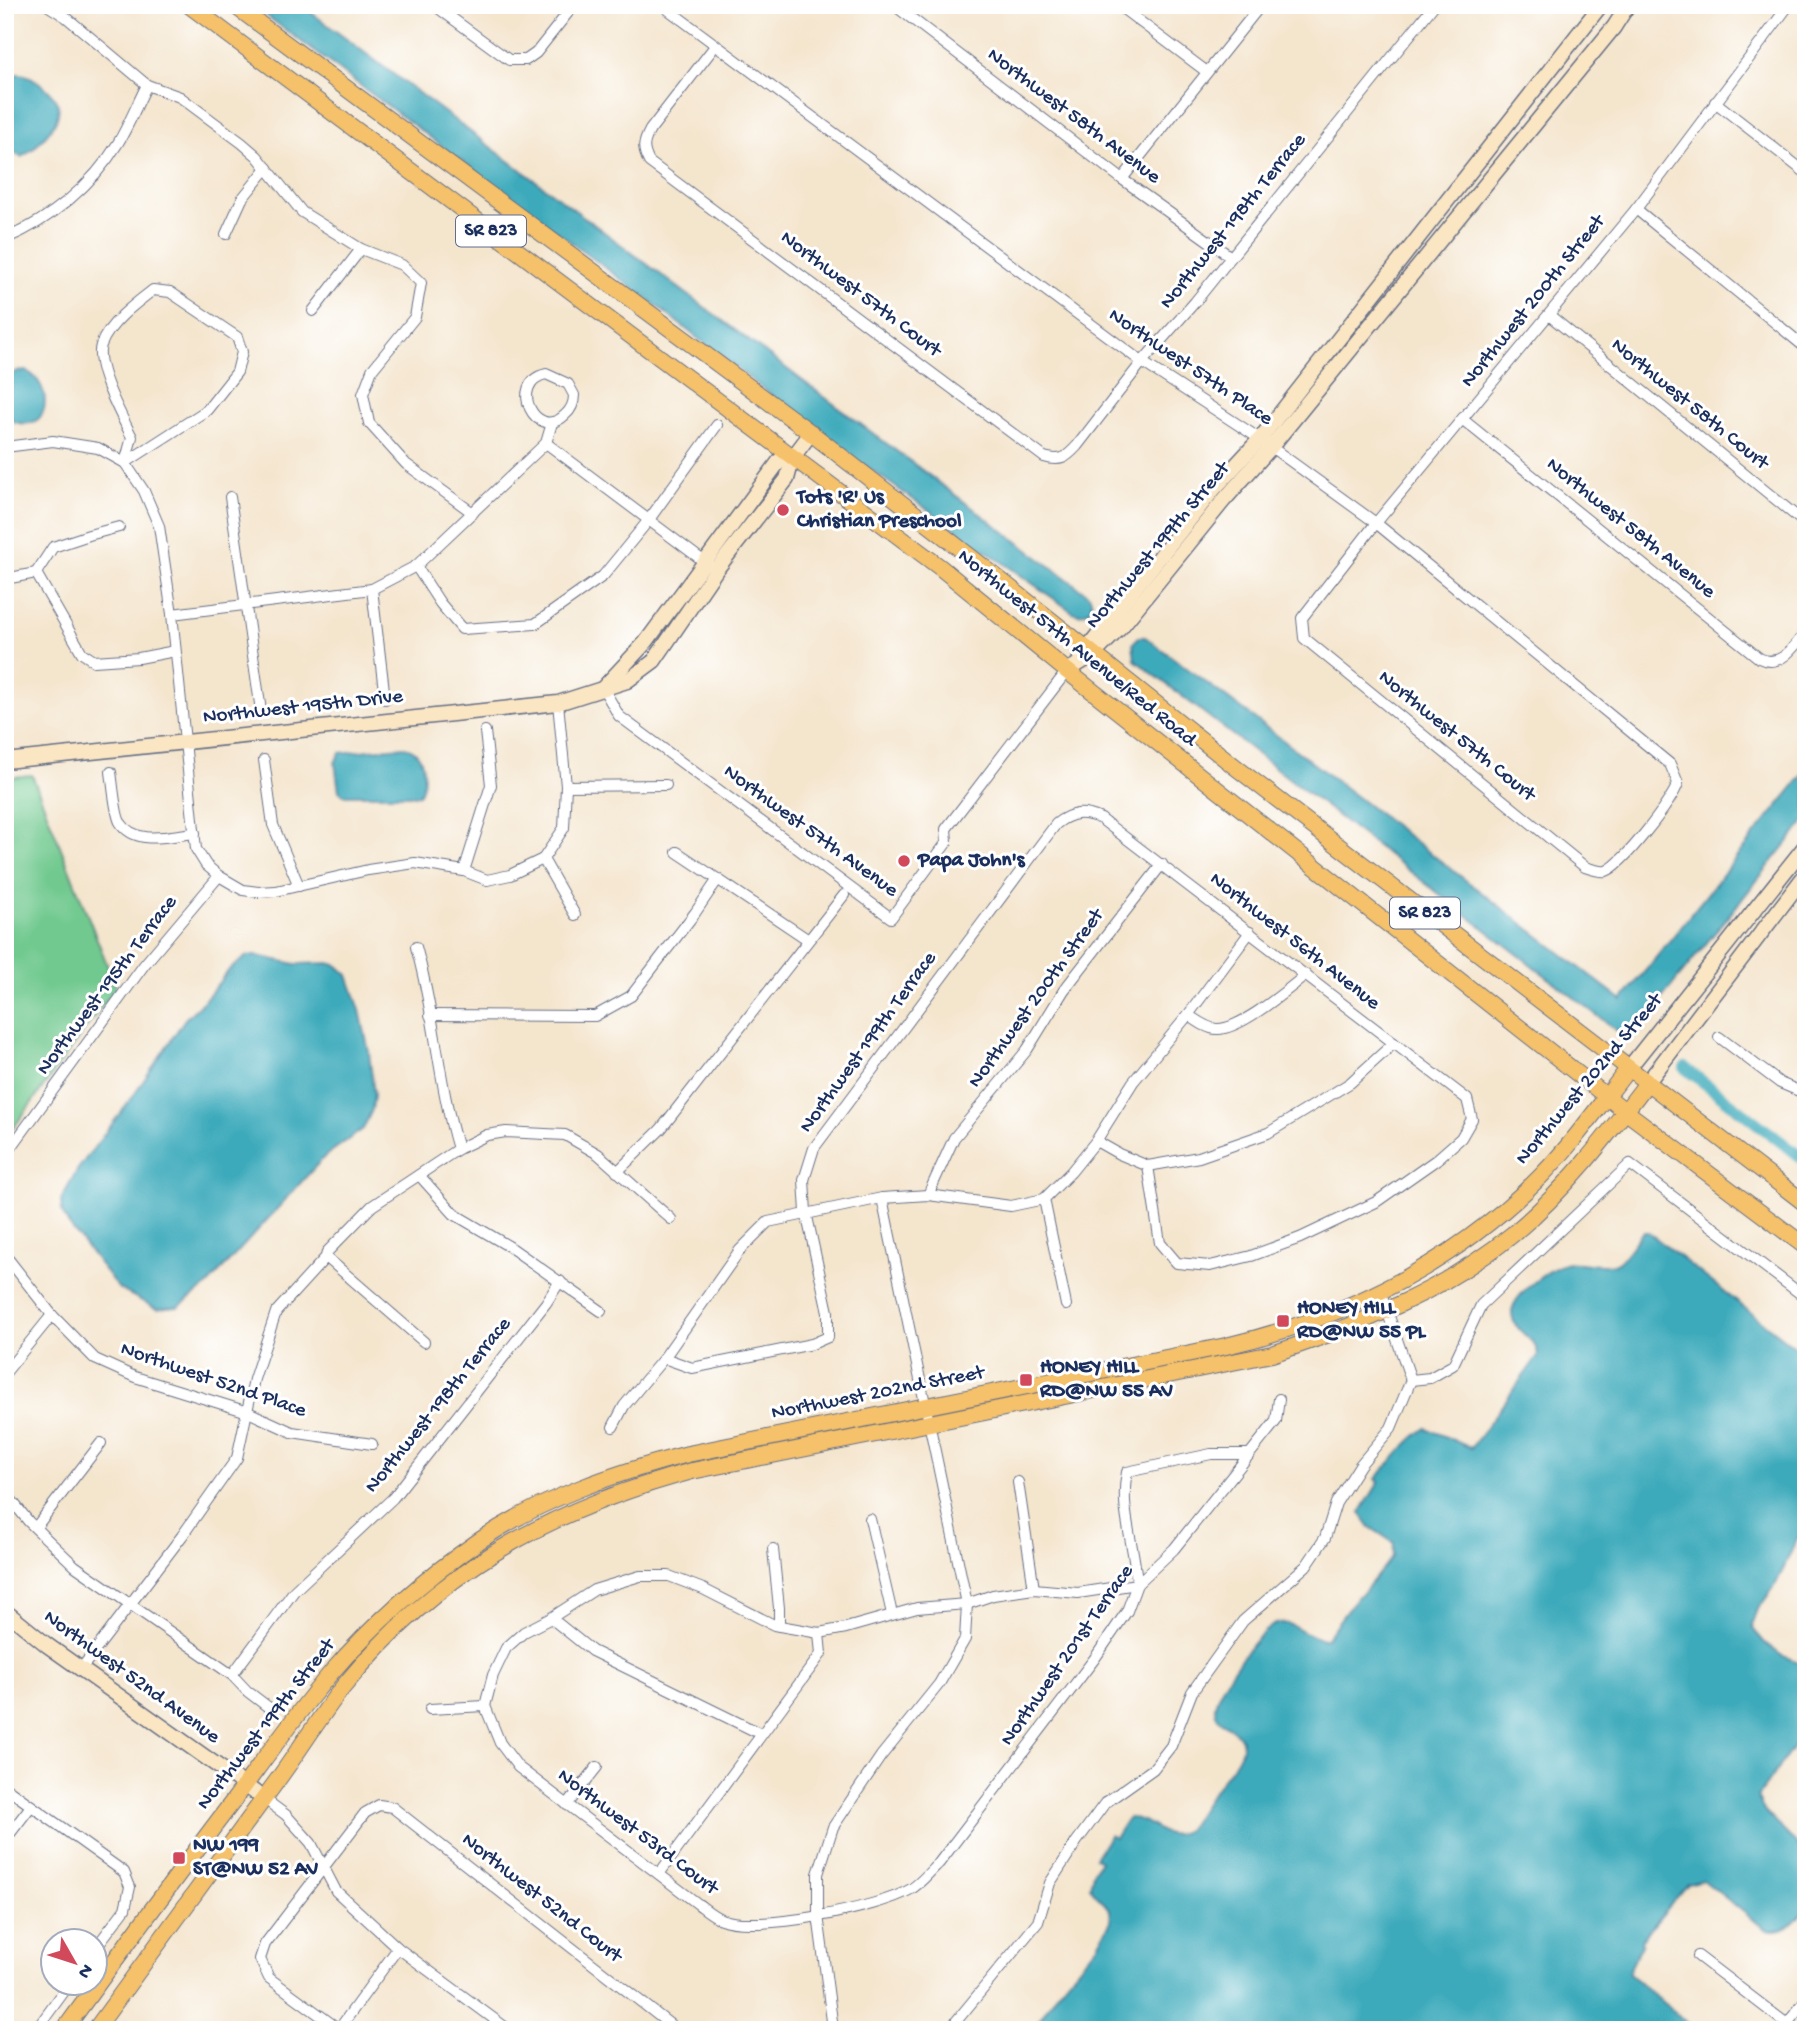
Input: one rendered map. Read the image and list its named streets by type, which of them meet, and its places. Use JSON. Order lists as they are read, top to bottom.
{
  "streets": {
    "main road": [
      "SR 823",
      "Northwest 199th Street",
      "Northwest 57th Avenue/Red Road",
      "Northwest 202nd Street"
    ],
    "street": [
      "Northwest 58th Avenue",
      "Northwest 198th Terrace",
      "Northwest 57th Court",
      "Northwest 200th Street",
      "Northwest 57th Place",
      "Northwest 58th Court",
      "Northwest 195th Drive",
      "Northwest 57th Avenue",
      "Northwest 56th Avenue",
      "Northwest 195th Terrace",
      "Northwest 199th Terrace",
      "Northwest 52nd Place",
      "Northwest 201st Terrace",
      "Northwest 52nd Avenue",
      "Northwest 53rd Court",
      "Northwest 52nd Court"
    ]
  },
  "crossings": [
    ["Northwest 58th Avenue", "Northwest 198th Terrace"],
    ["Northwest 58th Avenue", "Northwest 200th Street"],
    ["Northwest 198th Terrace", "Northwest 57th Court"],
    ["Northwest 198th Terrace", "Northwest 57th Place"],
    ["SR 823", "Northwest 57th Avenue/Red Road"],
    ["SR 823", "Northwest 202nd Street"],
    ["Northwest 57th Court", "Northwest 200th Street"],
    ["Northwest 57th Court", "Northwest 57th Place"],
    ["Northwest 200th Street", "Northwest 57th Place"],
    ["Northwest 200th Street", "Northwest 58th Court"],
    ["Northwest 200th Street", "Northwest 56th Avenue"],
    ["Northwest 57th Place", "Northwest 199th Street"],
    ["Northwest 199th Street", "Northwest 57th Avenue/Red Road"],
    ["Northwest 199th Street", "Northwest 57th Avenue"],
    ["Northwest 199th Street", "Northwest 202nd Street"],
    ["Northwest 199th Street", "Northwest 52nd Avenue"],
    ["Northwest 57th Avenue/Red Road", "Northwest 195th Drive"],
    ["Northwest 57th Avenue/Red Road", "Northwest 57th Avenue"],
    ["Northwest 57th Avenue/Red Road", "Northwest 202nd Street"],
    ["Northwest 195th Drive", "Northwest 57th Avenue"],
    ["Northwest 56th Avenue", "Northwest 199th Terrace"],
    ["Northwest 201st Terrace", "Northwest 53rd Court"],
    ["Northwest 52nd Avenue", "Northwest 52nd Court"]
  ],
  "places": {
    "other": ["Tots 'R' Us Christian Preschool", "Papa John's"],
    "transit": ["HONEY HILL RD@NW 55 PL", "HONEY HILL RD@NW 55 AV", "NW 199 ST@NW 52 AV"]
  },
  "north": "bottom right"
}
